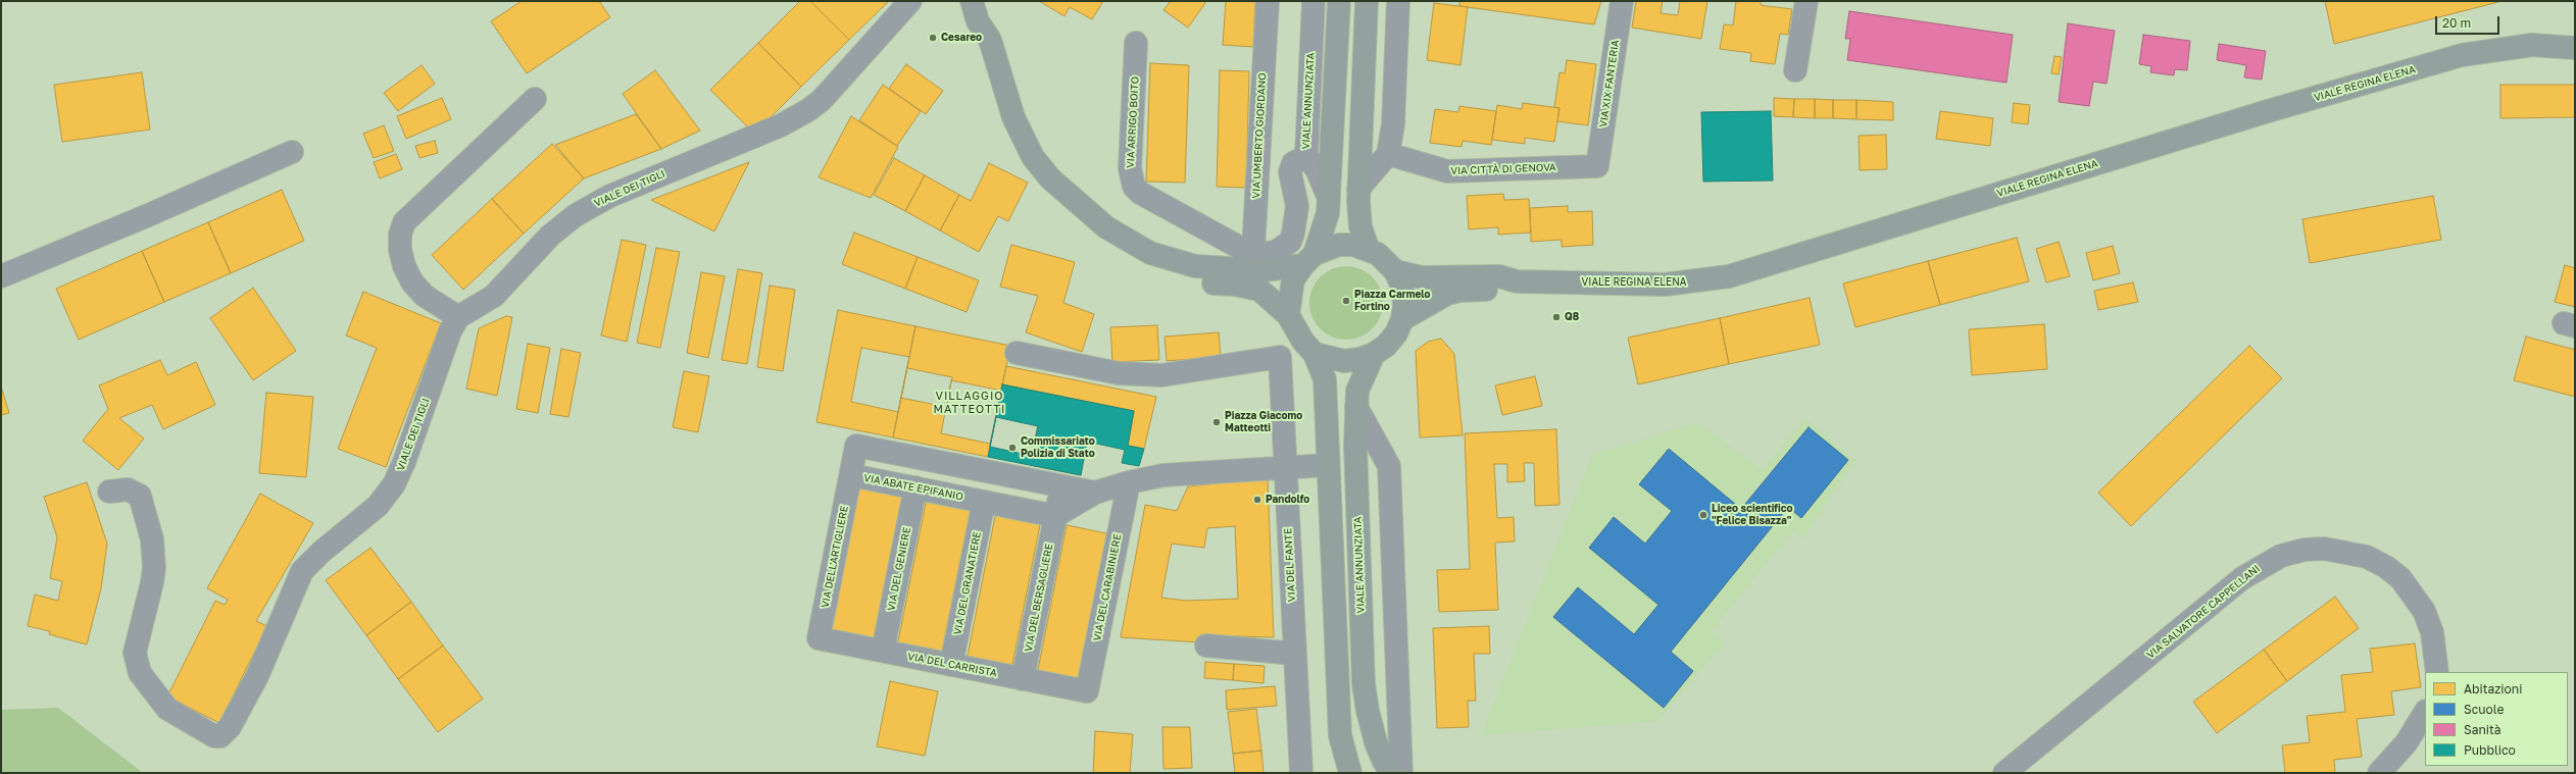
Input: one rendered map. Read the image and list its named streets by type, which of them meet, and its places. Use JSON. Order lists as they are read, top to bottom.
{
  "streets": {
    "main road": ["VIALE REGINA ELENA", "VIALE ANNUNZIATA"],
    "street": [
      "VIA XIX FANTERIA",
      "VIA ARRIGO BOITO",
      "VIA UMBERTO GIORDANO",
      "VIA CITTÀ DI GENOVA",
      "VIALE DEI TIGLI",
      "VIA ABATE EPIFANIO",
      "VIA DELL'ARTIGLIERE",
      "VIA DEL FANTE",
      "VIA DEL GENIERE",
      "VIA DEL GRANATIERE",
      "VIA DEL CARABINIERE",
      "VIA DEL BERSAGLIERE",
      "VIA SALVATORE CAPPELLANI",
      "VIA DEL CARRISTA"
    ]
  },
  "crossings": [
    ["VIA XIX FANTERIA", "VIA CITTÀ DI GENOVA"],
    ["VIA ARRIGO BOITO", "VIA UMBERTO GIORDANO"],
    ["VIA ABATE EPIFANIO", "VIA DELL'ARTIGLIERE"],
    ["VIA ABATE EPIFANIO", "VIA DEL GENIERE"],
    ["VIA ABATE EPIFANIO", "VIA DEL GRANATIERE"],
    ["VIA ABATE EPIFANIO", "VIA DEL BERSAGLIERE"],
    ["VIA DELL'ARTIGLIERE", "VIA DEL CARRISTA"],
    ["VIA DEL GENIERE", "VIA DEL CARRISTA"],
    ["VIA DEL GRANATIERE", "VIA DEL CARRISTA"],
    ["VIA DEL CARABINIERE", "VIA DEL CARRISTA"],
    ["VIA DEL BERSAGLIERE", "VIA DEL CARRISTA"]
  ],
  "districts": ["VILLAGGIO MATTEOTTI"],
  "places": [
    "Cesareo",
    "Piazza Carmelo Fortino",
    "Q8",
    "Piazza Giacomo Matteotti",
    "Commissariato Polizia di Stato",
    "Pandolfo",
    "Liceo scientifico \"Felice Bisazza\""
  ],
  "legend": [
    "Abitazioni",
    "Scuole",
    "Sanità",
    "Pubblico"
  ],
  "scale_bar": "20 m"
}
